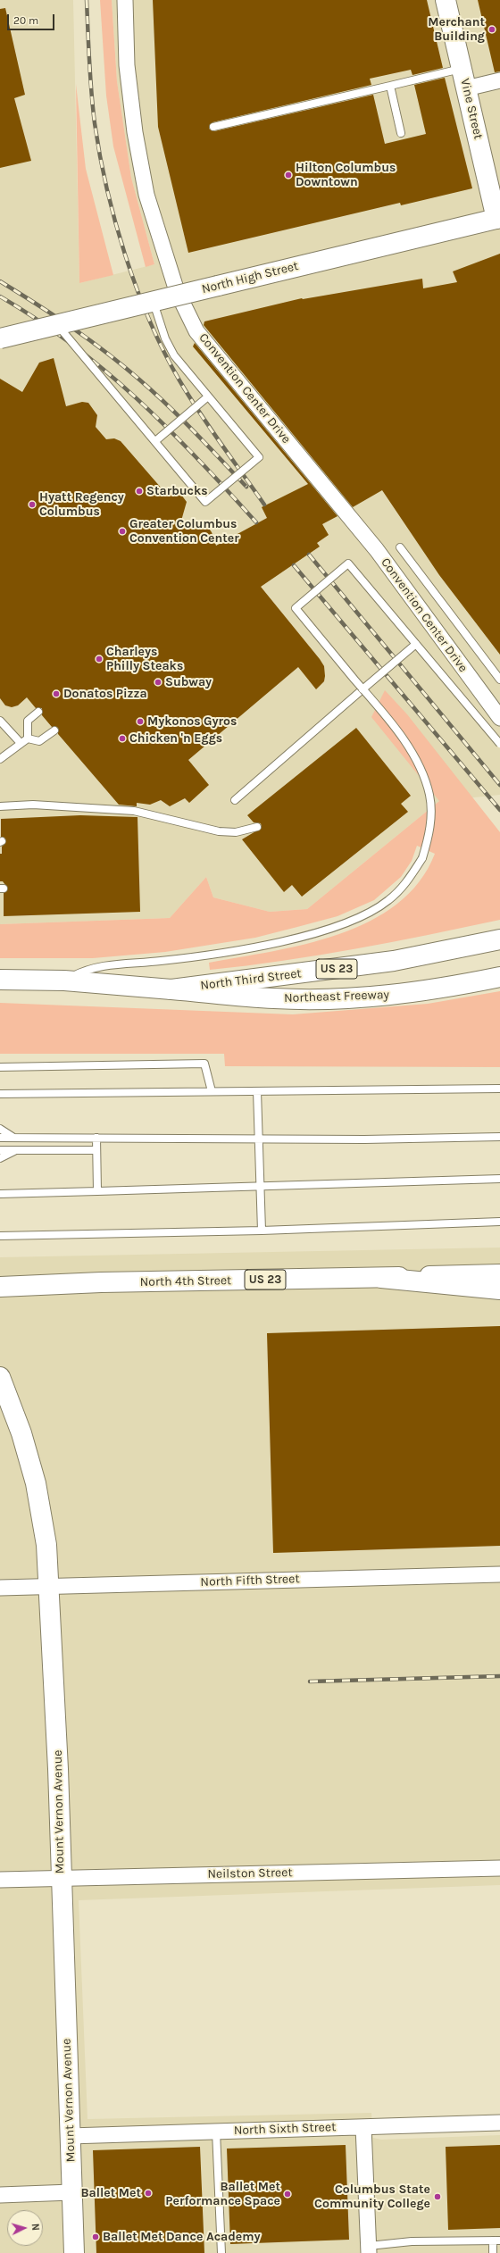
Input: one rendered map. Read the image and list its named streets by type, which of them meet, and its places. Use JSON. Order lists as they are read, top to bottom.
{
  "streets": {
    "main road": [
      "Vine Street",
      "North High Street",
      "US 23",
      "North Third Street",
      "Northeast Freeway",
      "North 4th Street",
      "Mount Vernon Avenue"
    ],
    "street": [
      "Convention Center Drive",
      "North Fifth Street",
      "Neilston Street",
      "North Sixth Street"
    ]
  },
  "crossings": [
    ["Vine Street", "North High Street"],
    ["North Third Street", "Northeast Freeway"],
    ["North Fifth Street", "Mount Vernon Avenue"],
    ["Mount Vernon Avenue", "Neilston Street"],
    ["Mount Vernon Avenue", "North Sixth Street"]
  ],
  "places": [
    "Merchant Building",
    "Hilton Columbus Downtown",
    "Starbucks",
    "Hyatt Regency Columbus",
    "Greater Columbus Convention Center",
    "Charleys Philly Steaks",
    "Subway",
    "Donatos Pizza",
    "Mykonos Gyros",
    "Chicken 'n Eggs",
    "Ballet Met",
    "Ballet Met Performance Space",
    "Columbus State Community College",
    "Ballet Met Dance Academy"
  ],
  "scale_bar": "20 m",
  "north": "right"
}
